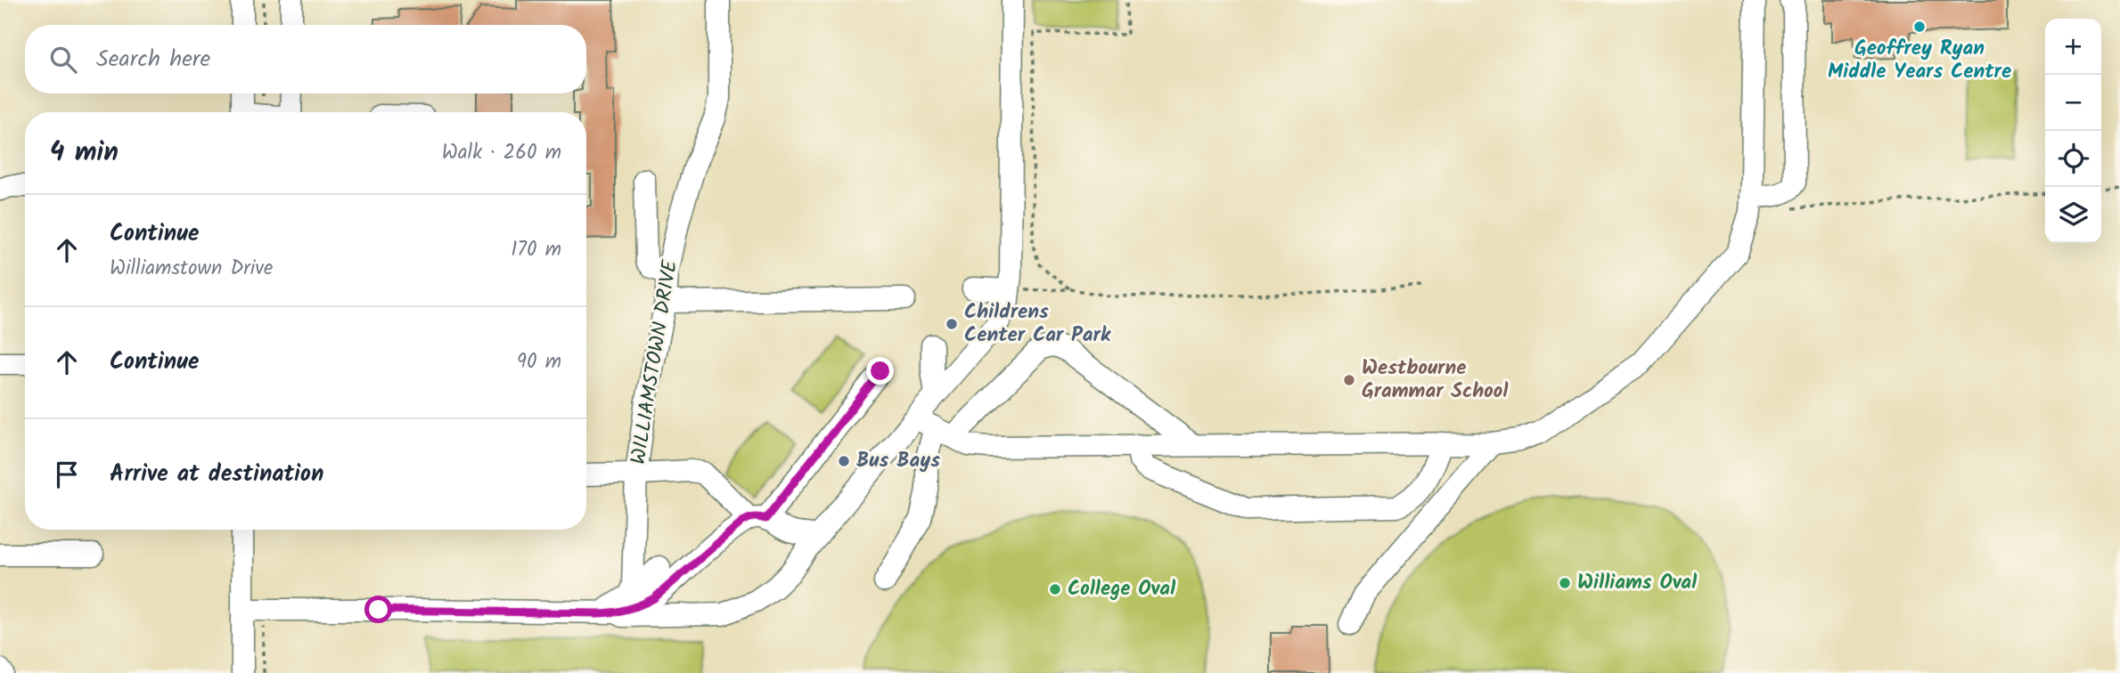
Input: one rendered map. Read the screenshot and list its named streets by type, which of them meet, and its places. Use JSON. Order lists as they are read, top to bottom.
{
  "streets": {
    "street": ["WILLIAMSTOWN DRIVE"]
  },
  "places": [
    "Geoffrey Ryan Middle Years Centre",
    "Childrens Center Car Park",
    "Westbourne Grammar School",
    "Bus Bays",
    "Williams Oval",
    "College Oval"
  ],
  "page": {
    "map_buttons": ["+", "−"],
    "search": "Search here",
    "heading": ["4 min", "Walk · 260 m"],
    "list": [
      ["Continue", "Williamstown Drive", "170 m"],
      ["Continue", "90 m"],
      "Arrive at destination"
    ]
  }
}
